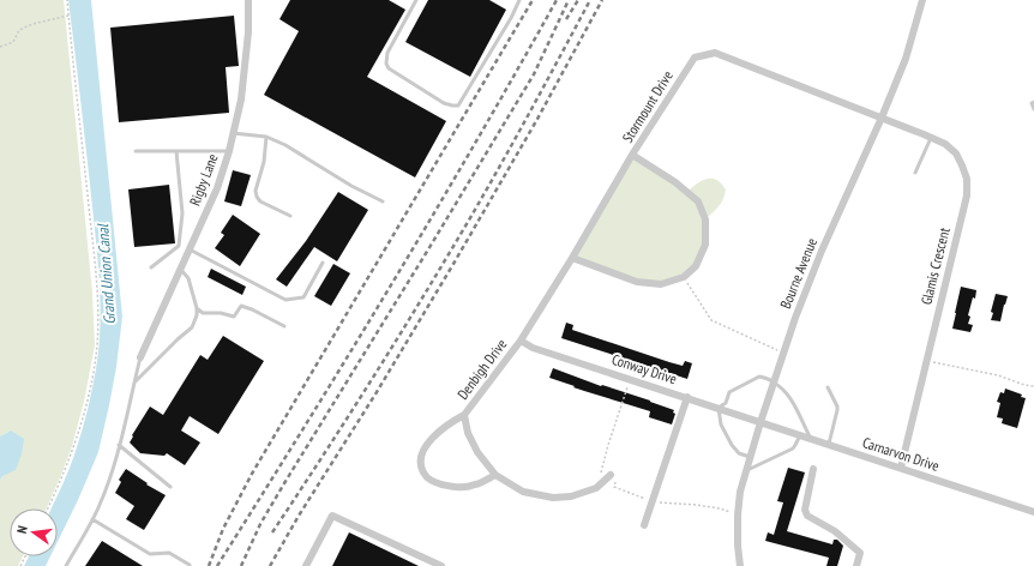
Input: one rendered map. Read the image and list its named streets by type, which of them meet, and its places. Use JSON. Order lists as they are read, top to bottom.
{
  "streets": {
    "street": [
      "Stormount Drive",
      "Rigby Lane",
      "Glamis Crescent",
      "Bourne Avenue",
      "Denbigh Drive",
      "Conway Drive",
      "Carnarvon Drive"
    ]
  },
  "crossings": [
    ["Stormount Drive", "Glamis Crescent"],
    ["Stormount Drive", "Bourne Avenue"],
    ["Stormount Drive", "Denbigh Drive"],
    ["Stormount Drive", "Conway Drive"],
    ["Glamis Crescent", "Bourne Avenue"],
    ["Glamis Crescent", "Carnarvon Drive"],
    ["Bourne Avenue", "Conway Drive"],
    ["Bourne Avenue", "Carnarvon Drive"],
    ["Denbigh Drive", "Conway Drive"],
    ["Conway Drive", "Carnarvon Drive"]
  ],
  "water": ["Grand Union Canal"],
  "north": "left"
}
